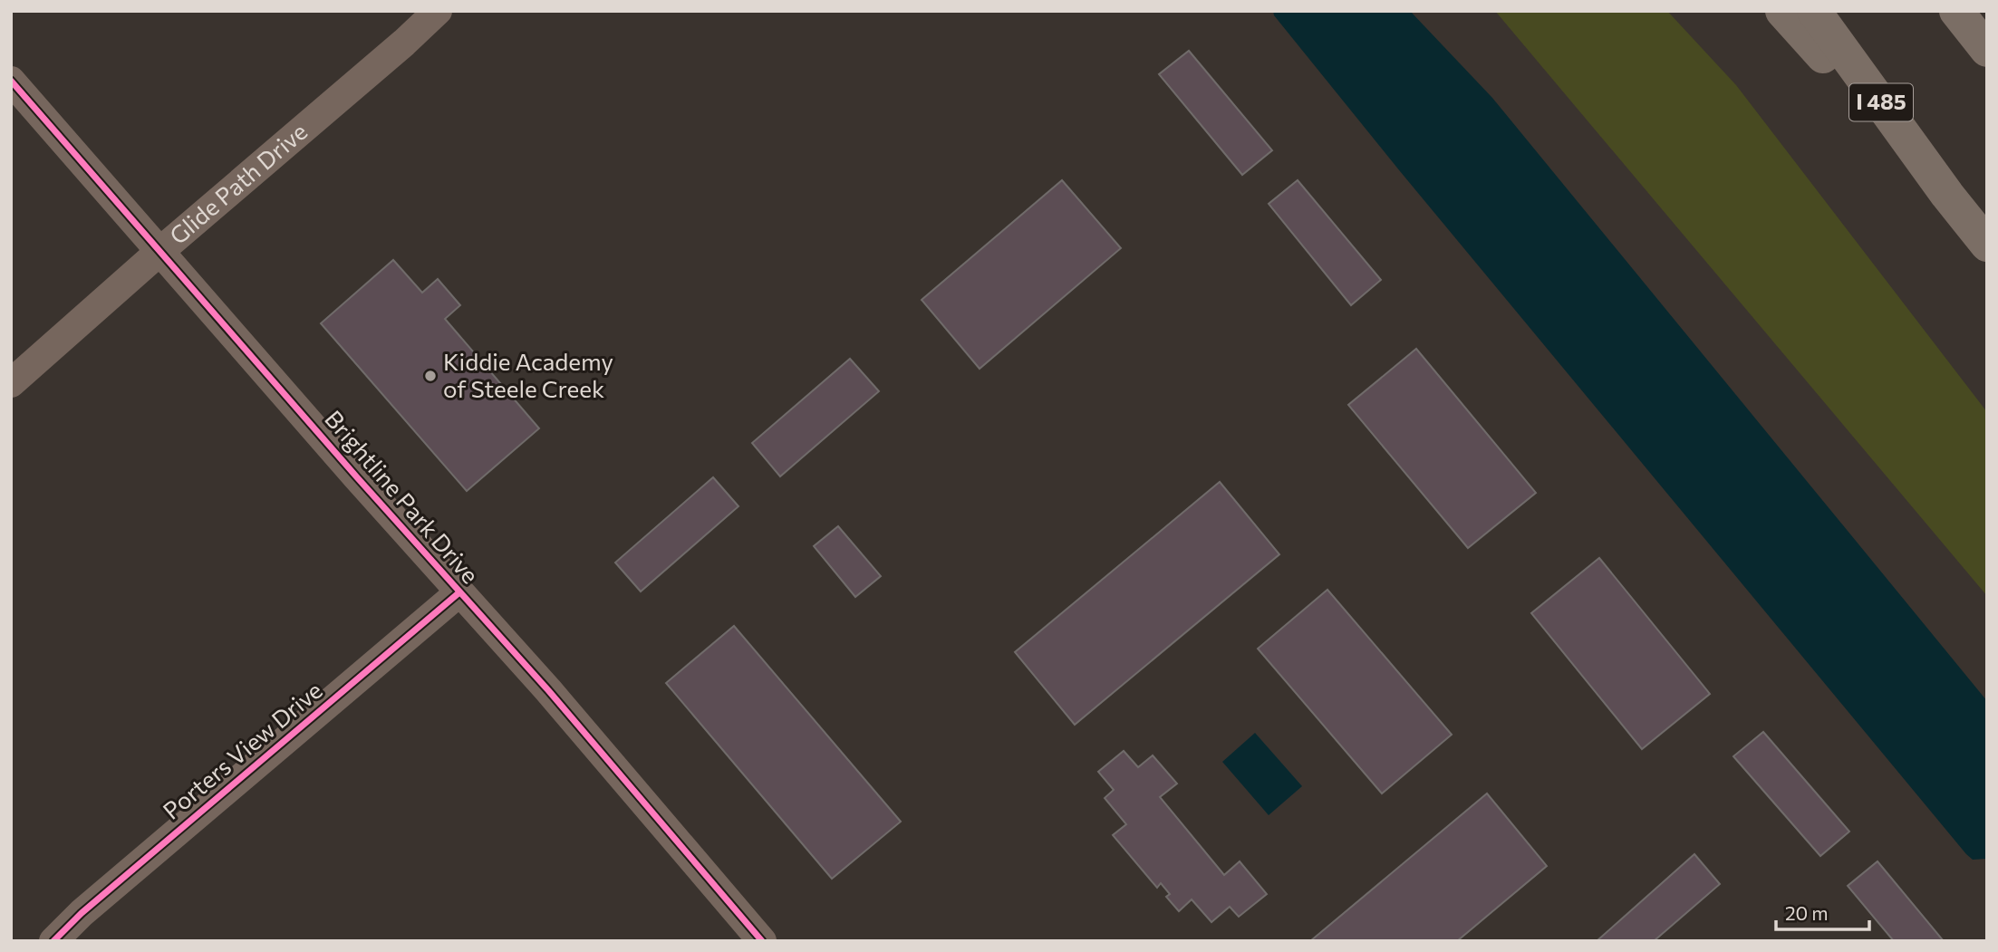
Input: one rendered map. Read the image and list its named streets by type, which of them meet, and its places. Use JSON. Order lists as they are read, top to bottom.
{
  "streets": {
    "highway": ["I 485"],
    "street": ["Glide Path Drive", "Brightline Park Drive", "Porters View Drive"]
  },
  "crossings": [
    ["Glide Path Drive", "Brightline Park Drive"],
    ["Brightline Park Drive", "Porters View Drive"]
  ],
  "places": ["Kiddie Academy of Steele Creek"],
  "scale_bar": "20 m"
}
